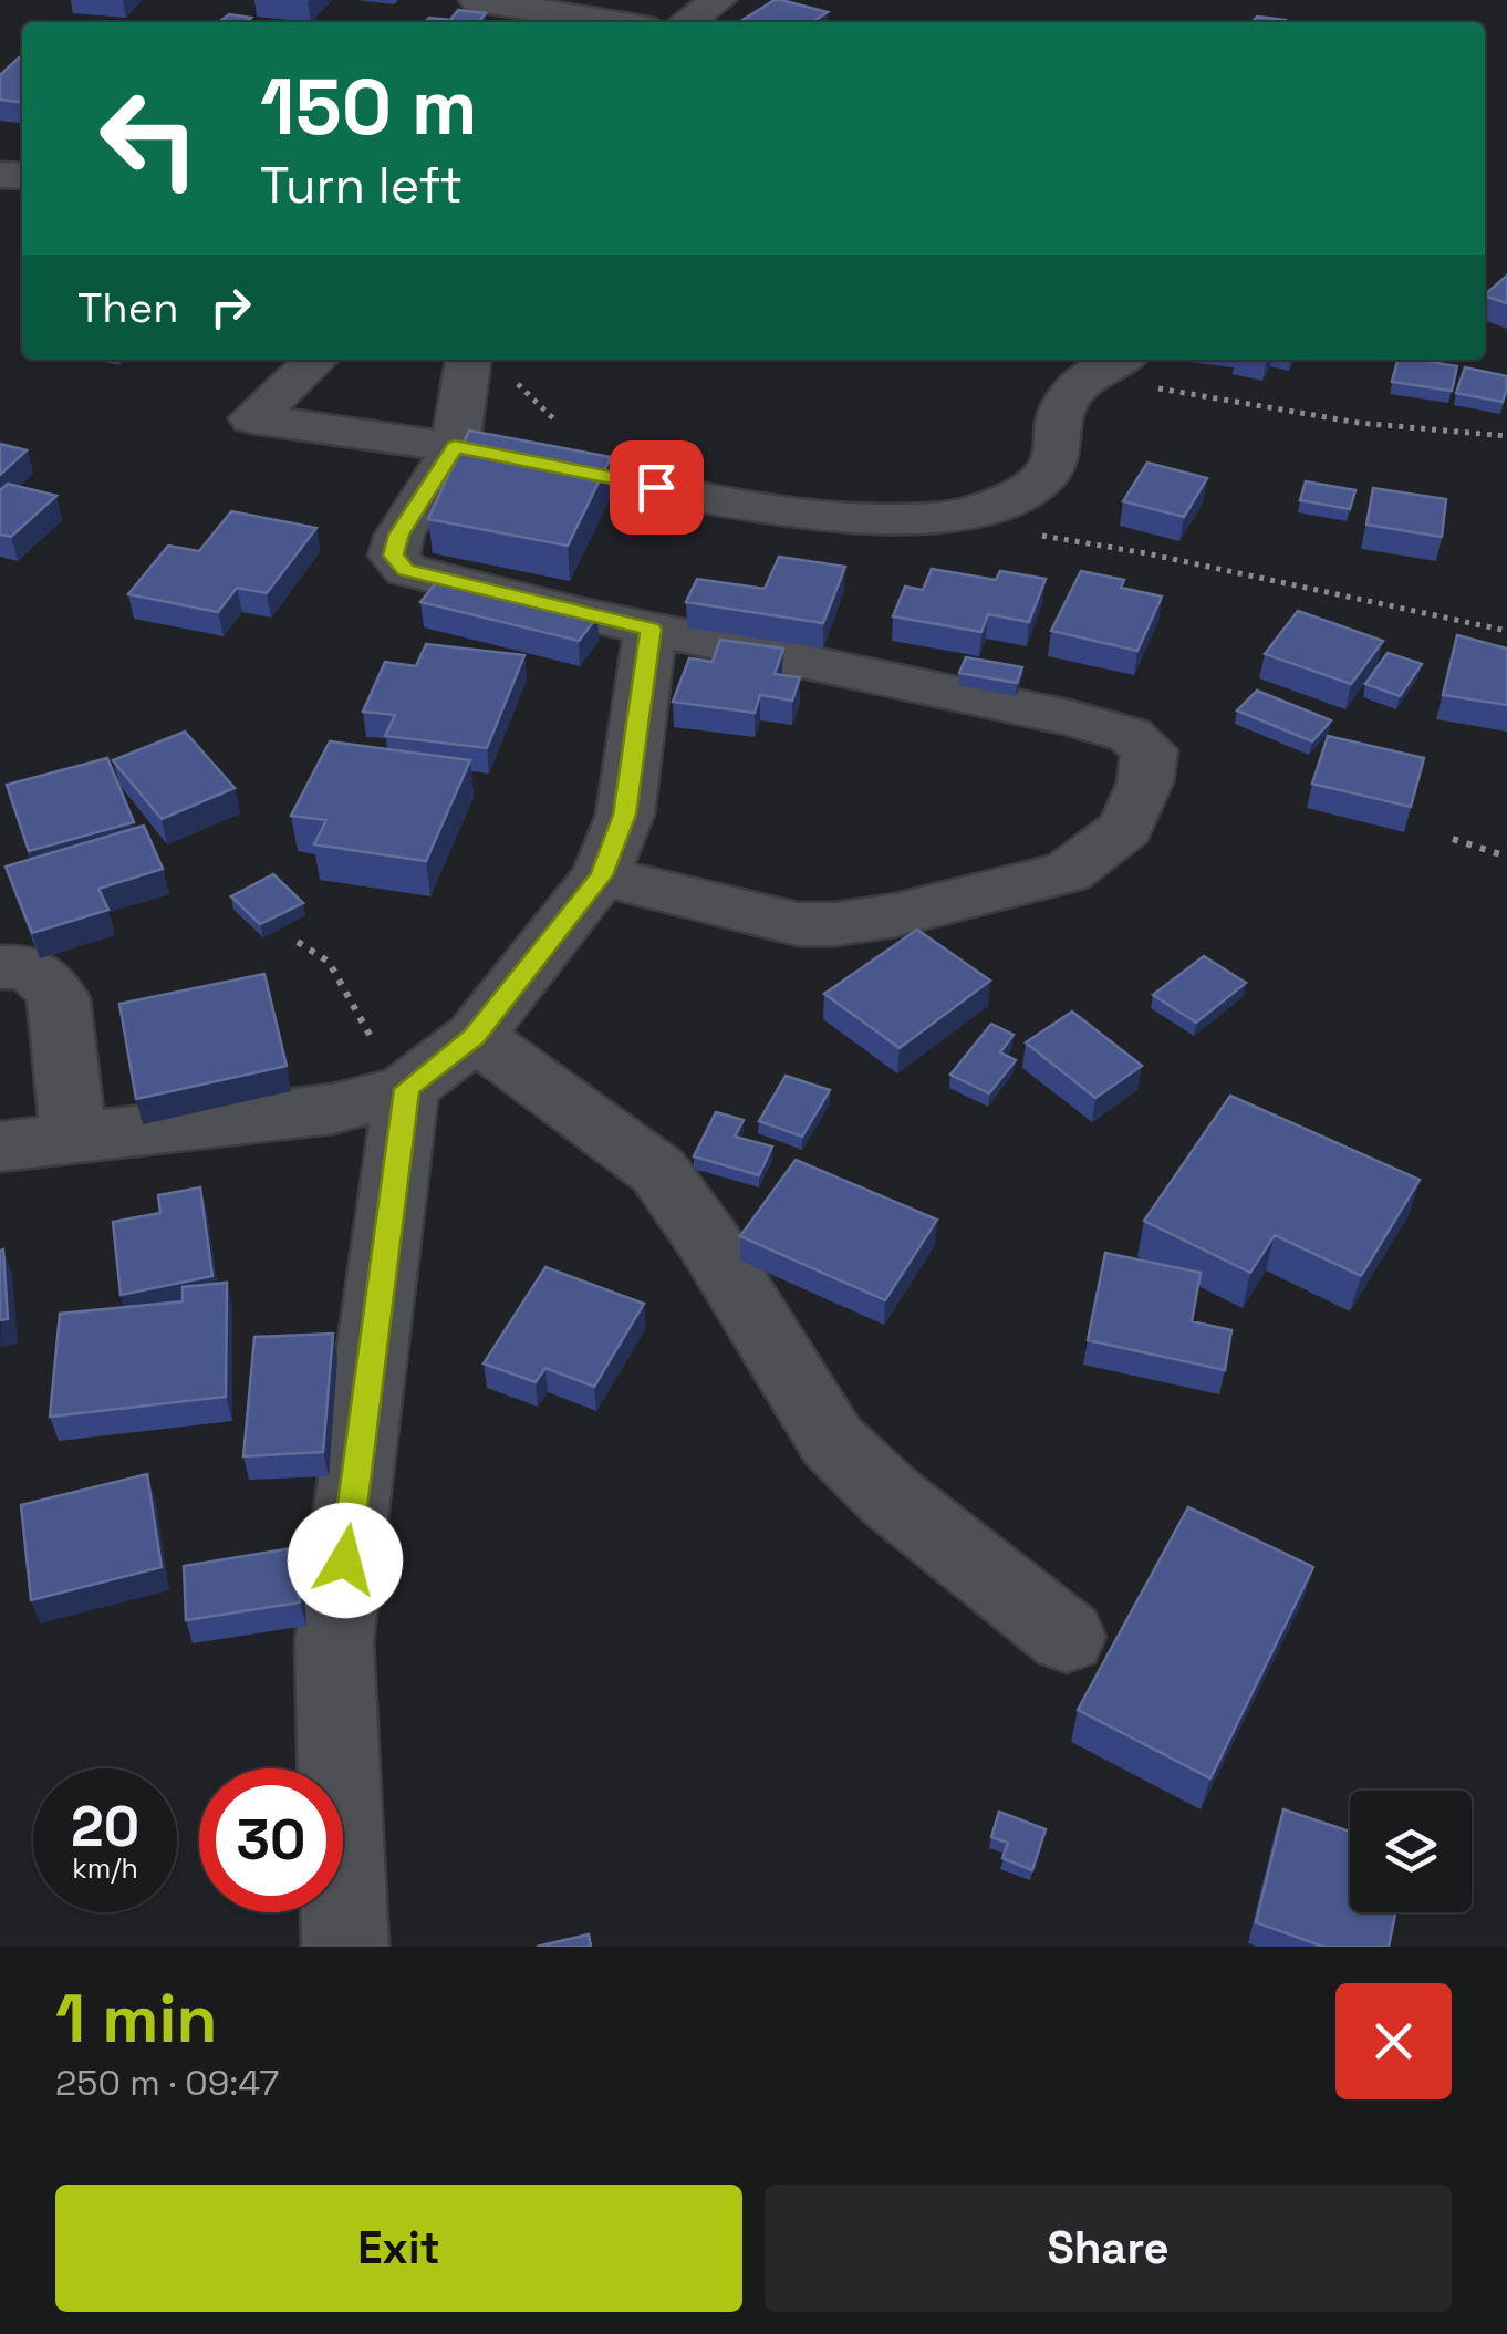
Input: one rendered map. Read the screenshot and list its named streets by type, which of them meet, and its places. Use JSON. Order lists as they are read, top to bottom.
{
  "page": {
    "turn": ["150 m", "Turn left"],
    "then": "Then",
    "speed": "20 km/h",
    "limit": "30",
    "heading": ["1 min", "250 m · 09:47"],
    "buttons": ["Exit", "Share"]
  }
}
